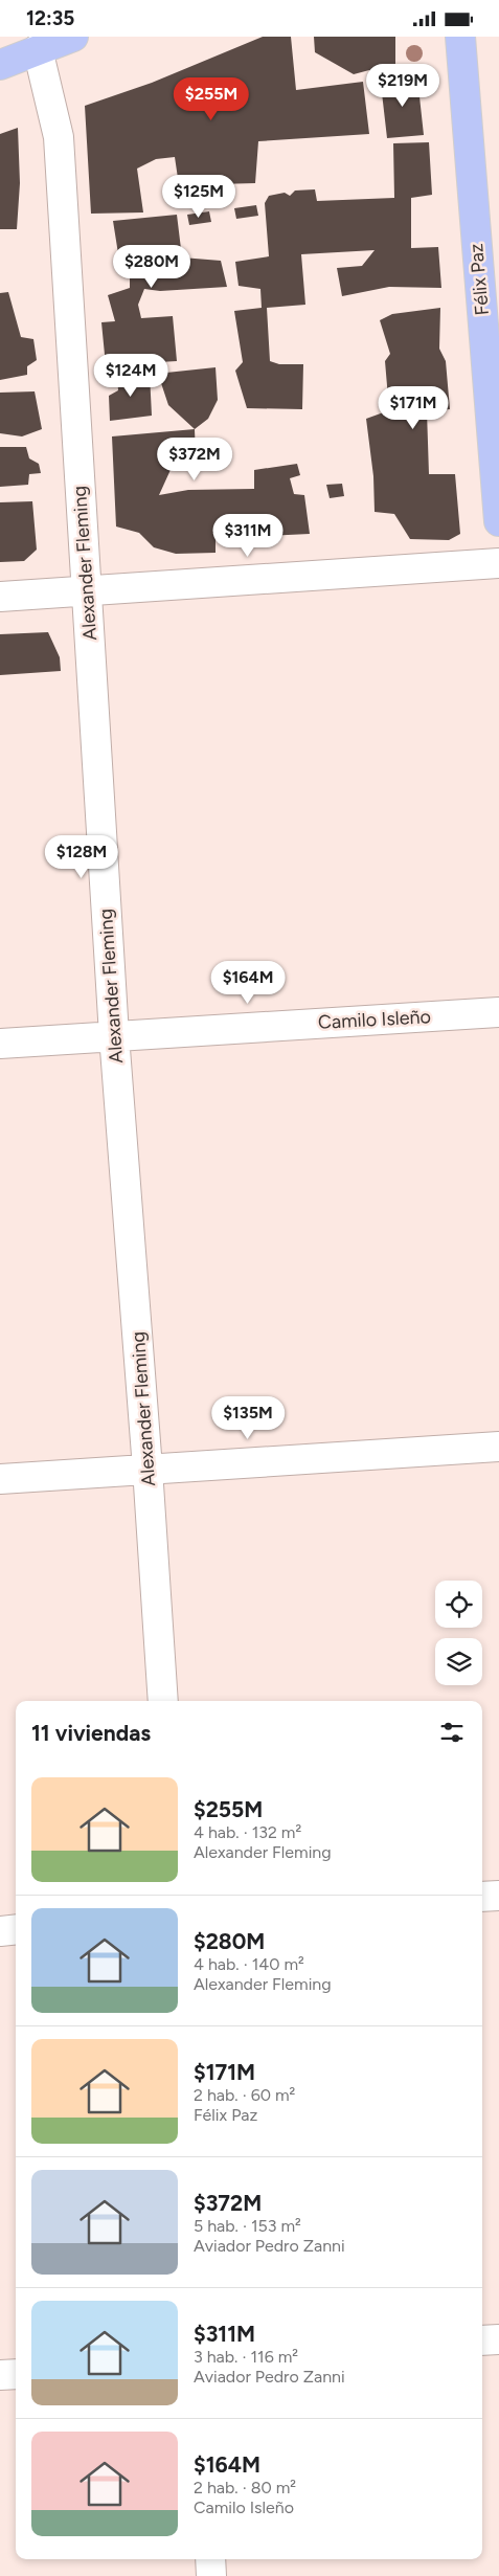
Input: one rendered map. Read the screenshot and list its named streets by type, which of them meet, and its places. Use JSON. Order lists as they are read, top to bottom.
{
  "streets": {
    "main road": ["Félix Paz"],
    "street": ["Alexander Fleming", "Camilo Isleño"]
  },
  "crossings": [
    ["Alexander Fleming", "Camilo Isleño"]
  ],
  "page": {
    "status": "12:35",
    "price": [
      "$219M",
      "$255M",
      "$125M",
      "$280M",
      "$124M",
      "$171M",
      "$372M",
      "$311M",
      "$128M",
      "$164M",
      "$135M"
    ],
    "heading": "11 viviendas",
    "list": [
      {
        "name": "$255M",
        "note": "4 hab. · 132 m² · Alexander Fleming"
      },
      {
        "name": "$280M",
        "note": "4 hab. · 140 m² · Alexander Fleming"
      },
      {
        "name": "$171M",
        "note": "2 hab. · 60 m² · Félix Paz"
      },
      {
        "name": "$372M",
        "note": "5 hab. · 153 m² · Aviador Pedro Zanni"
      },
      {
        "name": "$311M",
        "note": "3 hab. · 116 m² · Aviador Pedro Zanni"
      },
      {
        "name": "$164M",
        "note": "2 hab. · 80 m² · Camilo Isleño"
      }
    ]
  }
}
